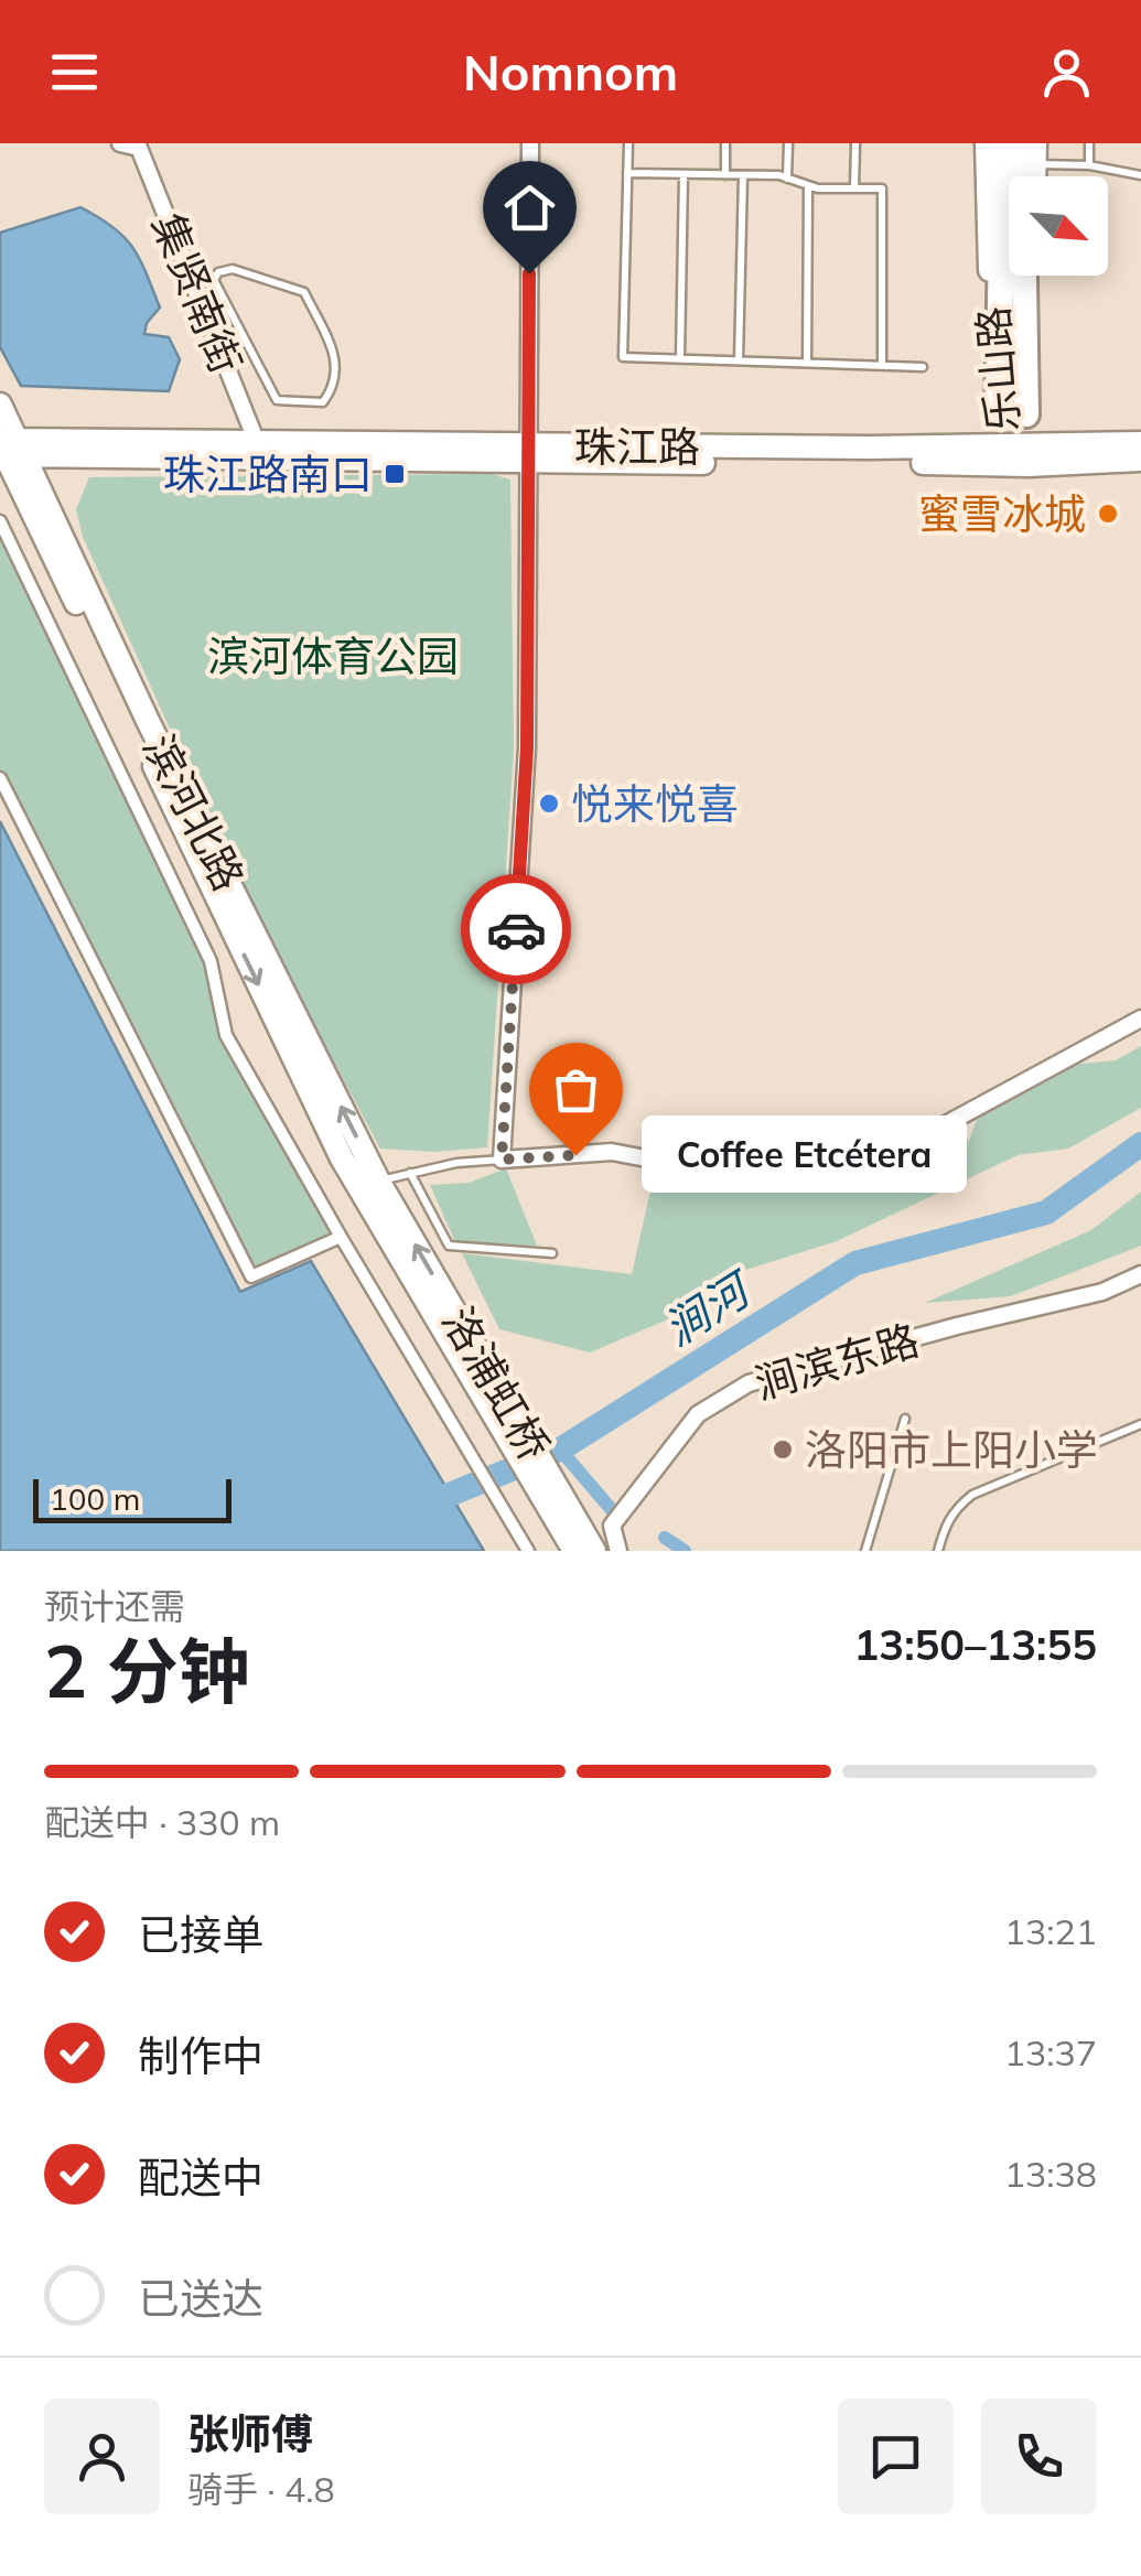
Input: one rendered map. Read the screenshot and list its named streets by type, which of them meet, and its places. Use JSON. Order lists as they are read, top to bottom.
{
  "streets": {
    "main road": [
      "乐山路",
      "珠江路",
      "滨河北路",
      "洛浦虹桥"
    ],
    "street": ["集贤南街", "涧滨东路"]
  },
  "crossings": [
    ["集贤南街", "珠江路"],
    ["乐山路", "珠江路"],
    ["珠江路", "滨河北路"],
    ["滨河北路", "洛浦虹桥"]
  ],
  "water": ["涧河"],
  "parks": ["滨河体育公园"],
  "places": {
    "transit": ["珠江路南口"],
    "other": [
      "蜜雪冰城",
      "悦来悦喜",
      "Coffee Etcétera",
      "洛阳市上阳小学"
    ]
  },
  "scale_bar": "100 m",
  "north": "bottom right",
  "page": {
    "header": "Nomnom",
    "bubble": "Coffee Etcétera",
    "scale": "100 m",
    "heading": ["2 分钟", "预计还需", "13:50–13:55"],
    "panel": ["张师傅", "骑手 · 4.8"],
    "bar": "配送中 · 330 m",
    "list": [
      ["已接单", "13:21"],
      ["制作中", "13:37"],
      ["配送中", "13:38"],
      "已送达"
    ]
  }
}
